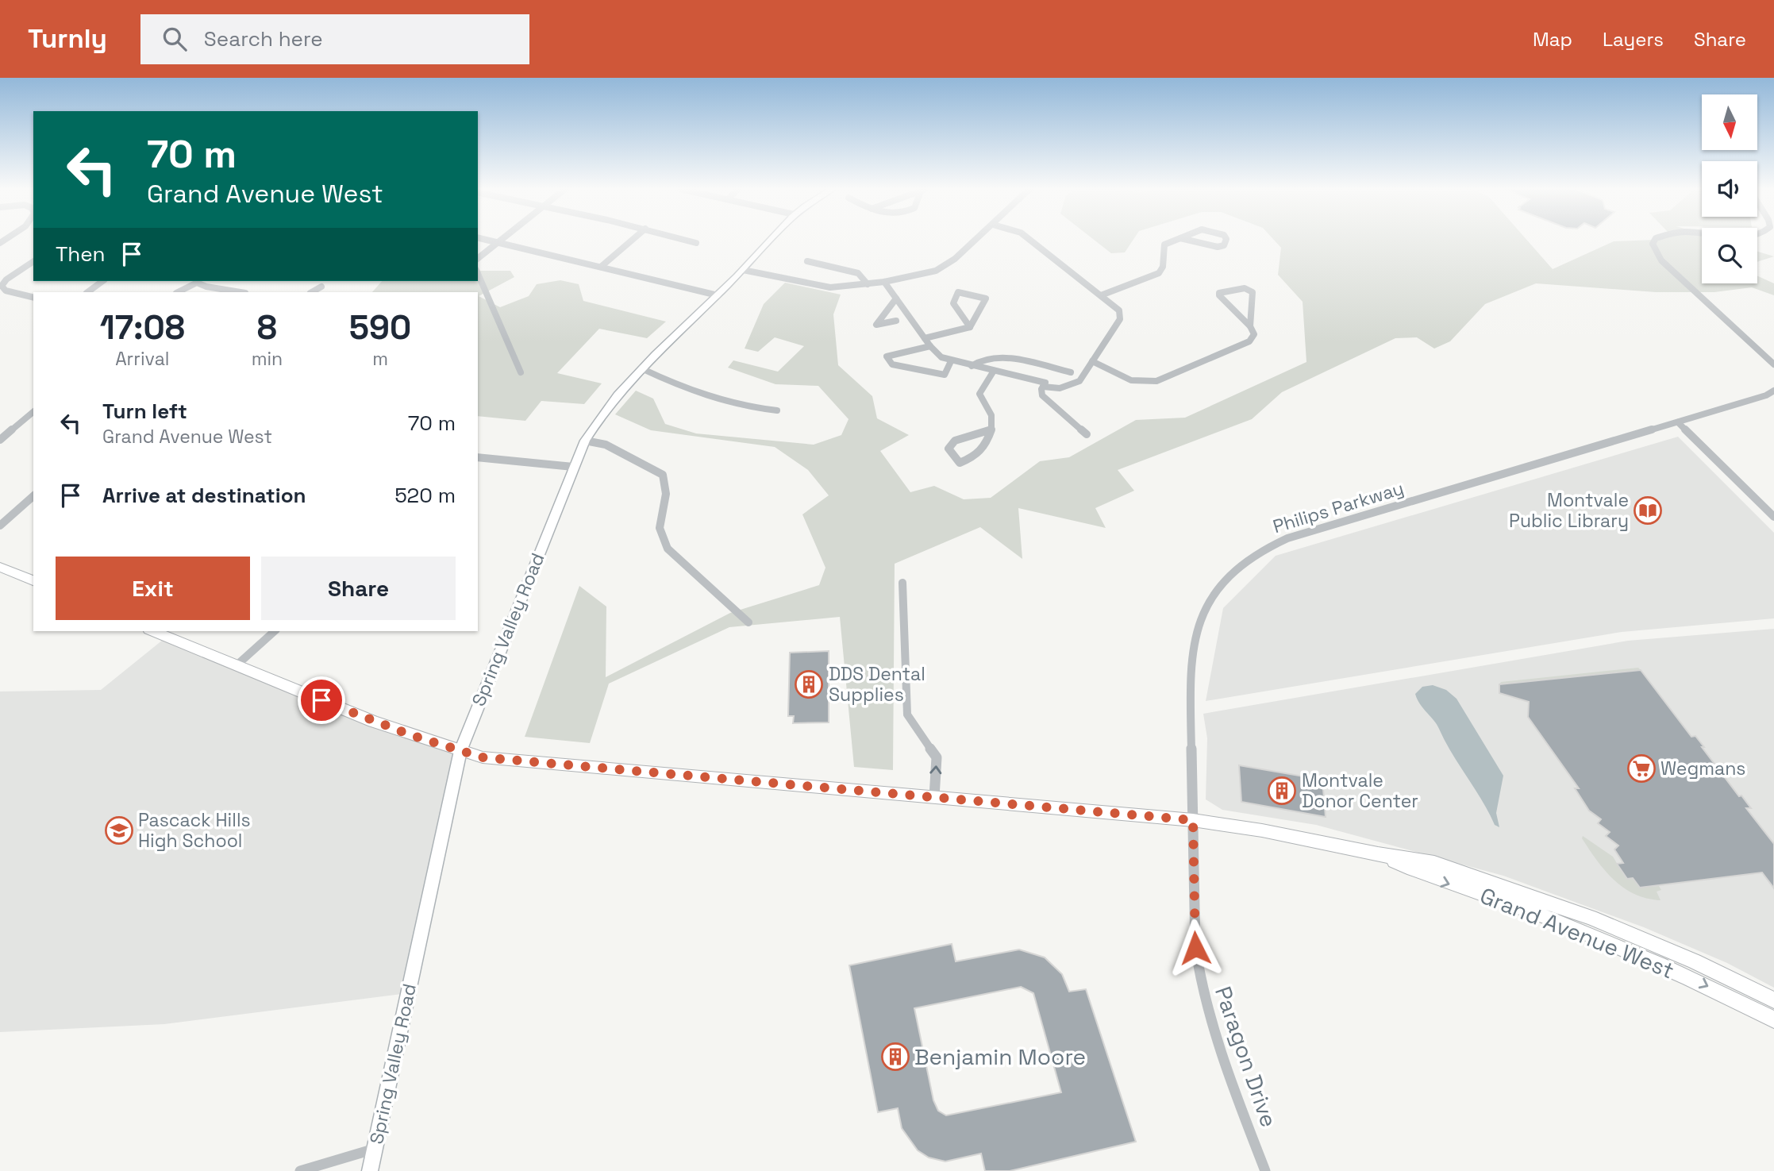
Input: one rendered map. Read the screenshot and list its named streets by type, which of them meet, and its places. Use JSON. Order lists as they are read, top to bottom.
{
  "streets": {
    "main road": ["Grand Avenue West"],
    "street": ["Philips Parkway", "Spring Valley Road", "Paragon Drive"]
  },
  "crossings": [
    ["Philips Parkway", "Grand Avenue West"],
    ["Philips Parkway", "Paragon Drive"],
    ["Spring Valley Road", "Grand Avenue West"],
    ["Grand Avenue West", "Paragon Drive"]
  ],
  "places": {
    "library": ["Montvale Public Library"],
    "building": ["DDS Dental Supplies", "Montvale Donor Center", "Benjamin Moore"],
    "supermarket": ["Wegmans"],
    "school or university": ["Pascack Hills High School"]
  },
  "north": "bottom",
  "page": {
    "header": "Turnly",
    "search": "Search here",
    "nav": ["Map", "Layers", "Share"],
    "turn": ["70 m", "Grand Avenue West"],
    "then": "Then",
    "eta": [
      "17:08",
      "Arrival",
      "8",
      "min",
      "590",
      "m"
    ],
    "list": [
      {
        "name": "Turn left",
        "note": "Grand Avenue West",
        "value": "70 m"
      },
      {
        "name": "Arrive at destination",
        "value": "520 m"
      }
    ],
    "buttons": ["Exit", "Share"]
  }
}
